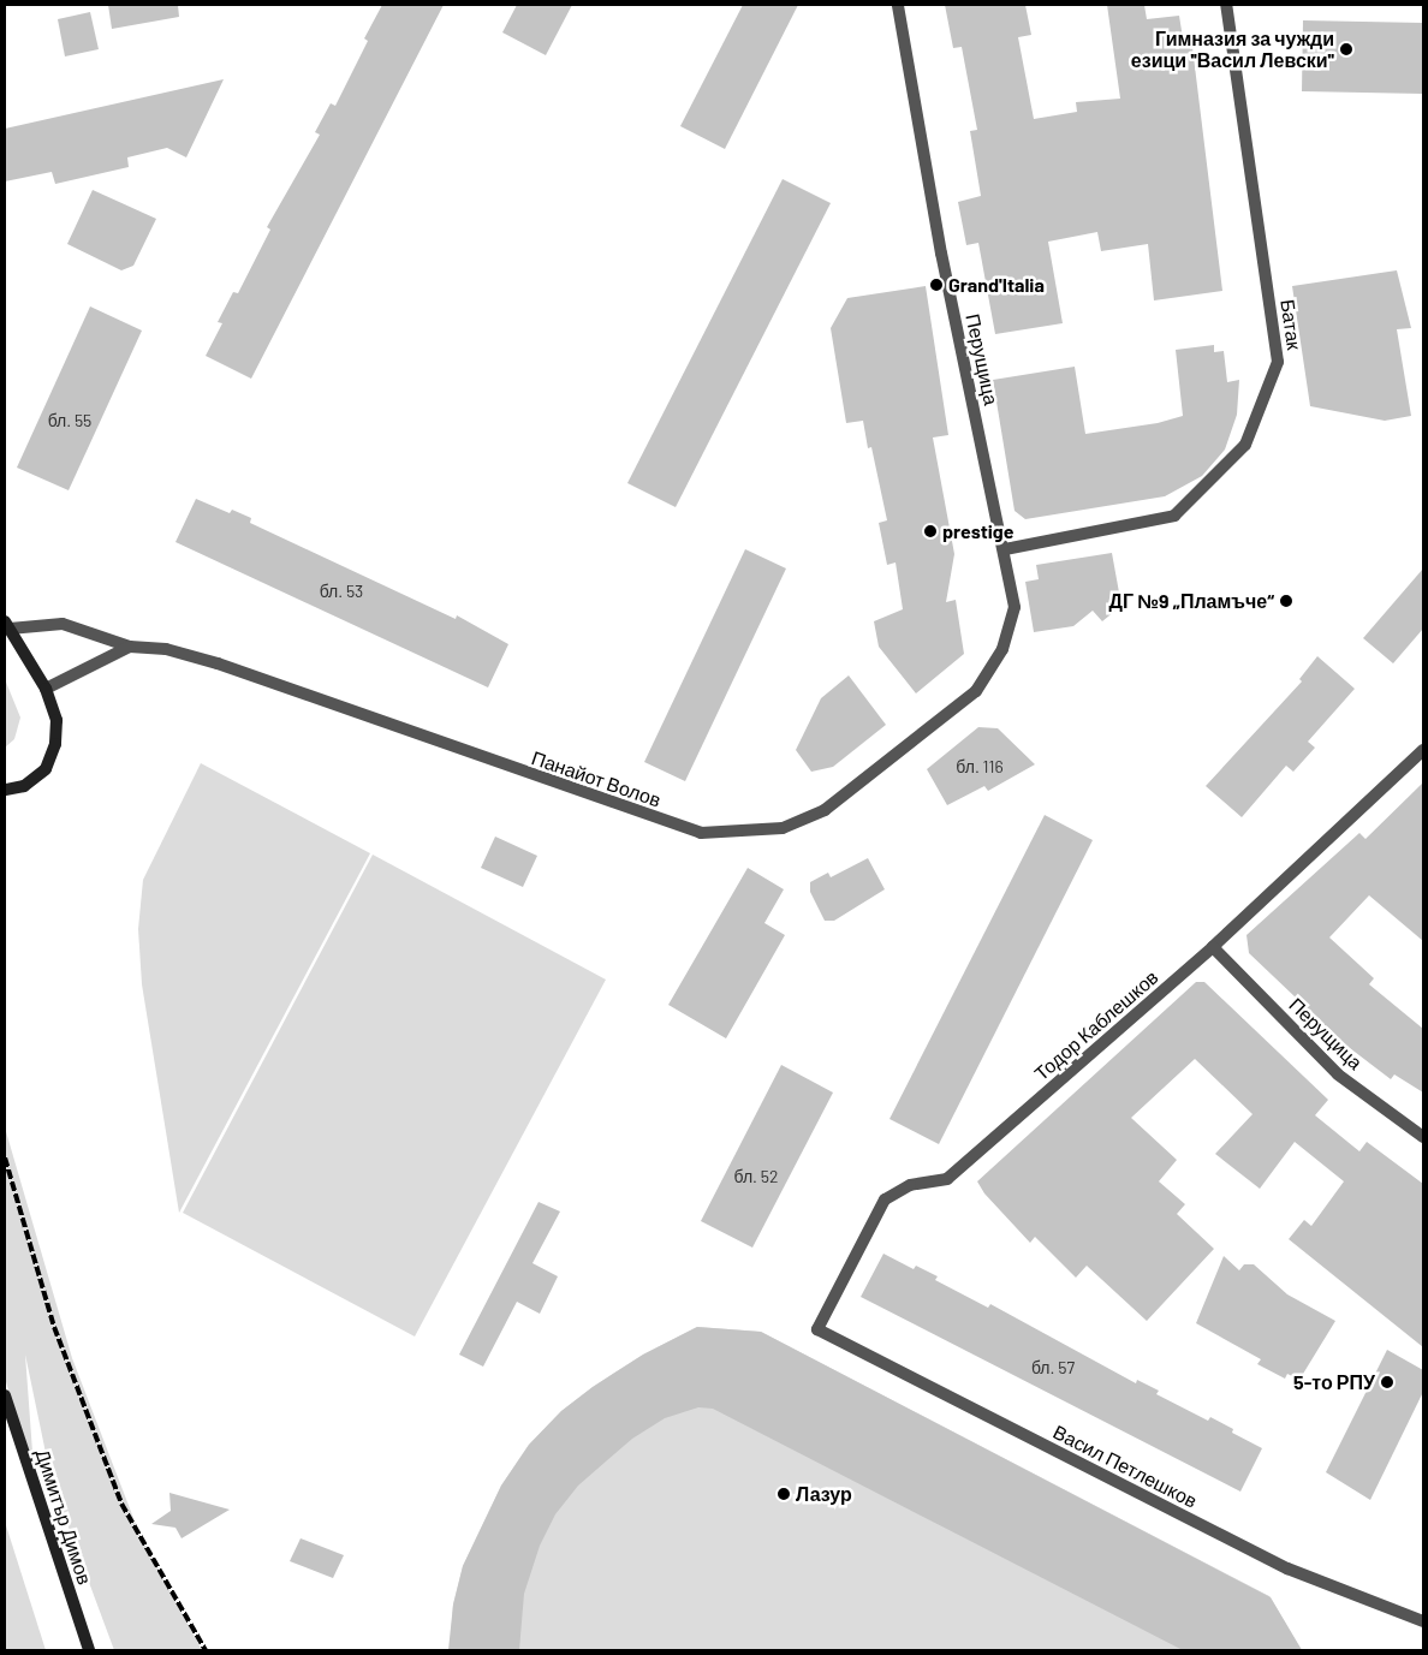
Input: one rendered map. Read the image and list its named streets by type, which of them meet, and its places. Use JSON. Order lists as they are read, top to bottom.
{
  "streets": {
    "main road": ["Димитър Димов"],
    "street": [
      "Батак",
      "Перущица",
      "Панайот Волов",
      "Тодор Каблешков",
      "Васил Петлешков"
    ]
  },
  "crossings": [
    ["Батак", "Перущица"],
    ["Перущица", "Панайот Волов"],
    ["Перущица", "Тодор Каблешков"],
    ["Тодор Каблешков", "Васил Петлешков"]
  ],
  "places": [
    "Гимназия за чужди езици ''Васил Левски''",
    "Grand'Italia",
    "prestige",
    "ДГ №9 „Пламъче“",
    "5-то РПУ",
    "Лазур"
  ],
  "house_numbers": [
    "бл. 55",
    "бл. 53",
    "бл. 116",
    "бл. 52",
    "бл. 57"
  ]
}
